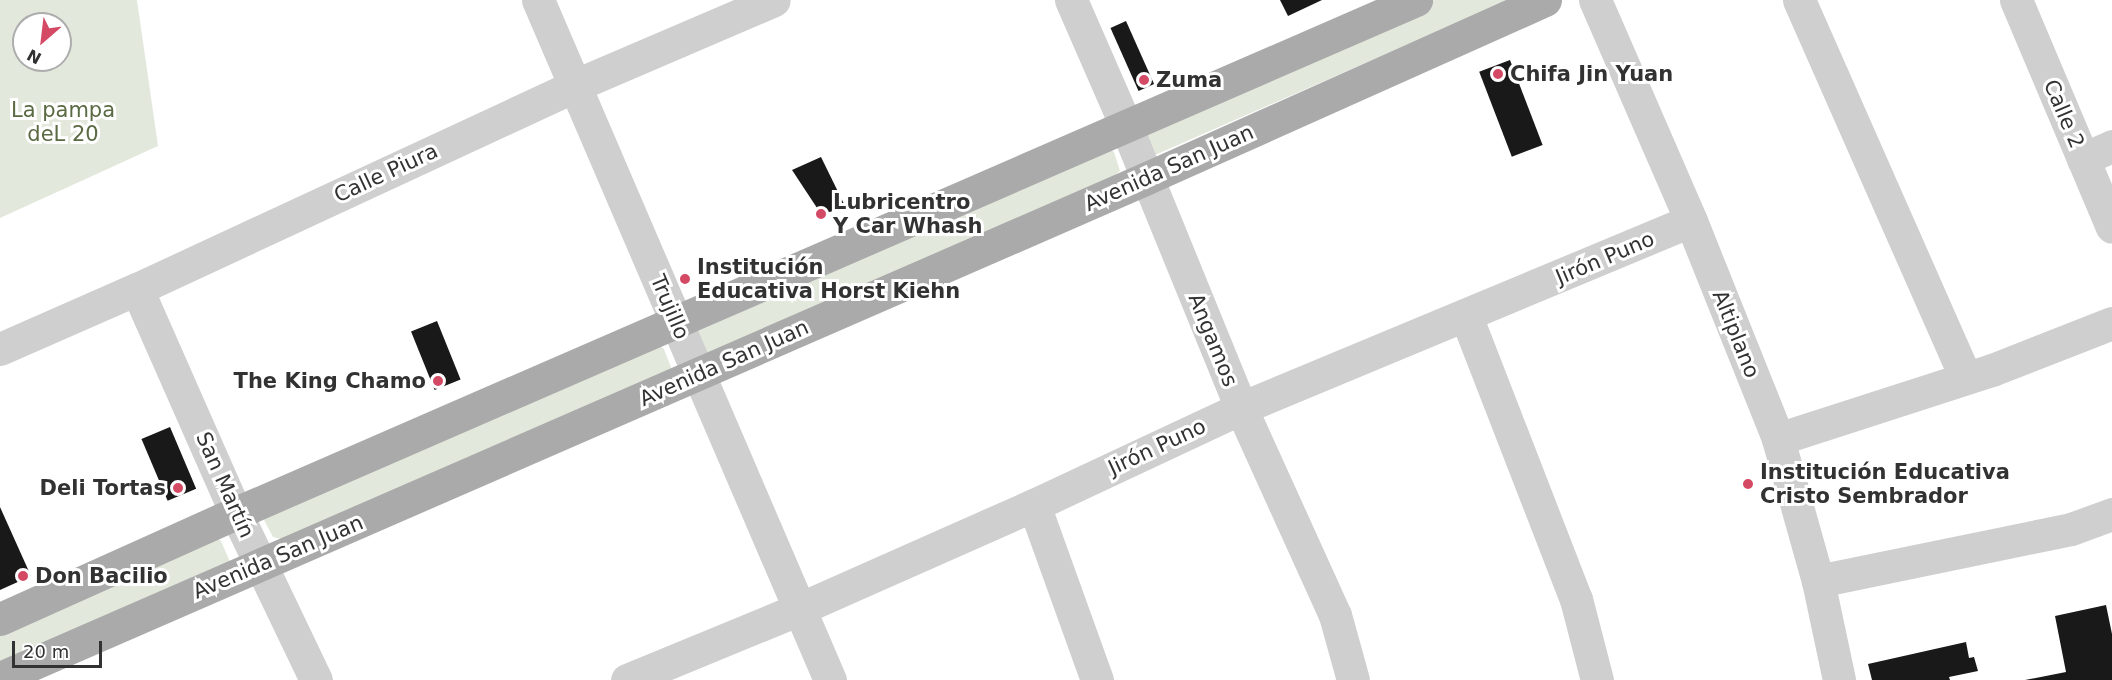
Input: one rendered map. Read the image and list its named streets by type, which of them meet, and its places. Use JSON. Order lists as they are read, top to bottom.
{
  "streets": {
    "main road": ["Avenida San Juan"],
    "street": [
      "Calle 2",
      "Calle Piura",
      "Jirón Puno",
      "Trujillo",
      "Altiplano",
      "Angamos",
      "San Martín"
    ]
  },
  "crossings": [
    ["Avenida San Juan", "Trujillo"],
    ["Avenida San Juan", "Angamos"],
    ["Avenida San Juan", "San Martín"],
    ["Calle Piura", "Trujillo"],
    ["Calle Piura", "San Martín"],
    ["Jirón Puno", "Trujillo"],
    ["Jirón Puno", "Altiplano"],
    ["Jirón Puno", "Angamos"]
  ],
  "parks": ["La pampa deL 20"],
  "places": [
    "Chifa Jin Yuan",
    "Zuma",
    "Lubricentro Y Car Whash",
    "Institución Educativa Horst Kiehn",
    "The King Chamo",
    "Institución Educativa Cristo Sembrador",
    "Deli Tortas",
    "Don Bacilio"
  ],
  "scale_bar": "20 m",
  "north": "bottom left"
}
